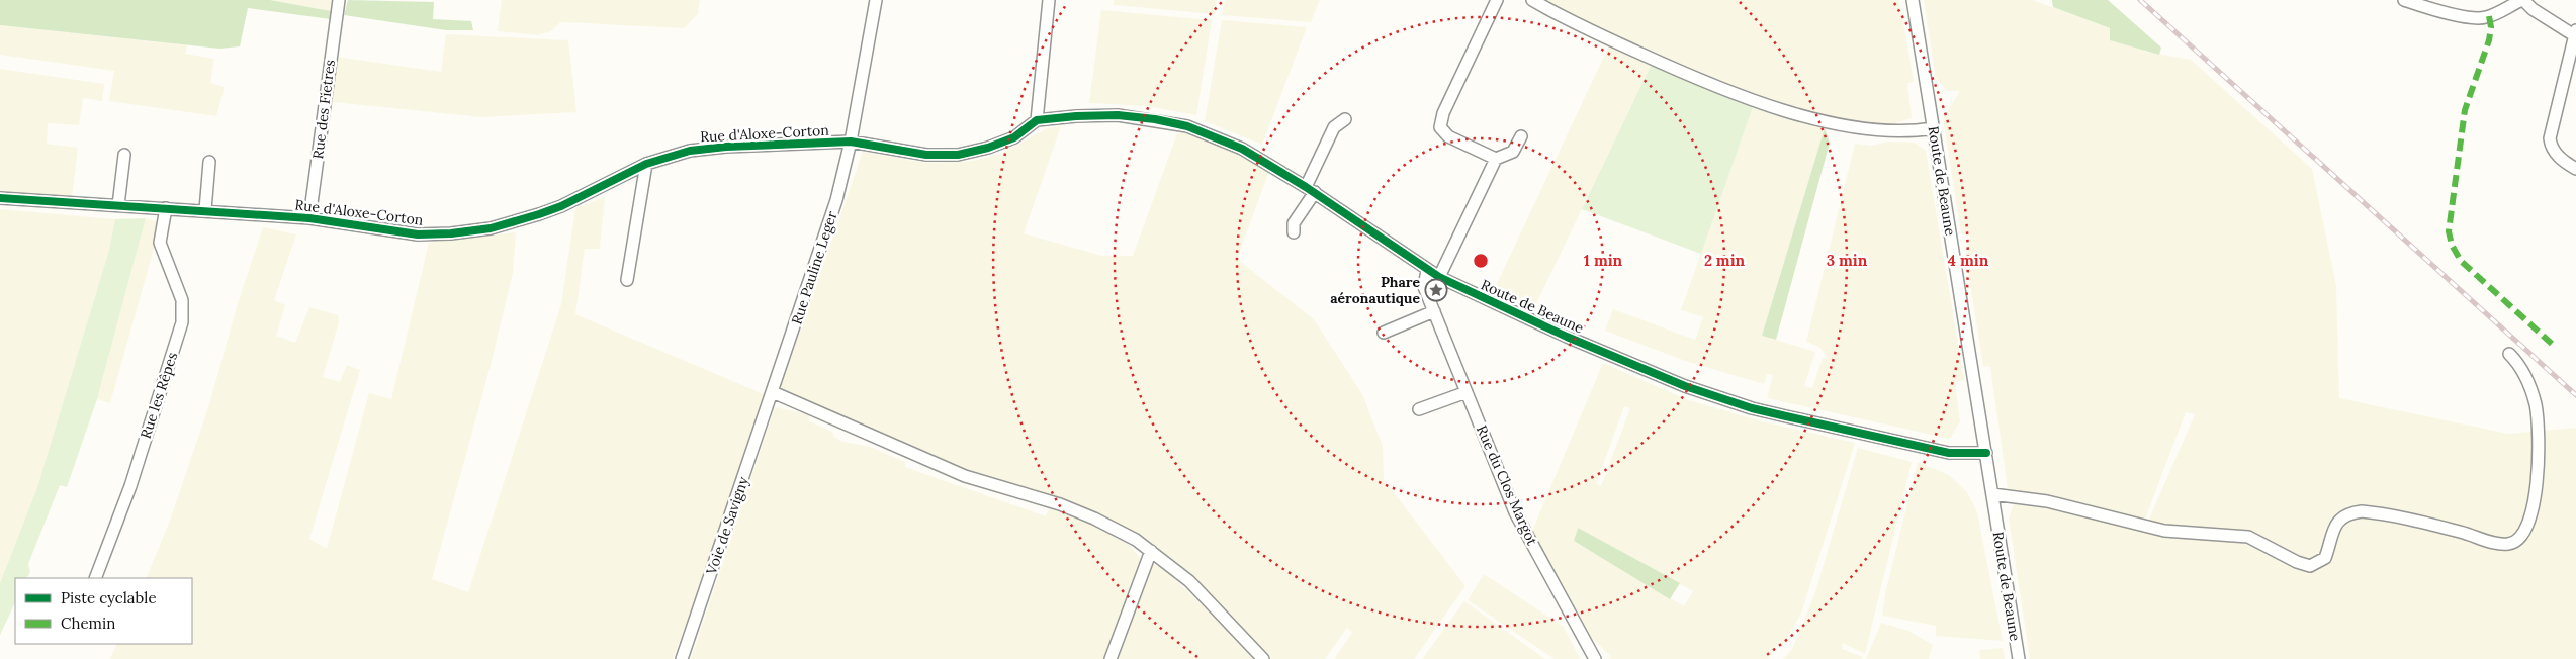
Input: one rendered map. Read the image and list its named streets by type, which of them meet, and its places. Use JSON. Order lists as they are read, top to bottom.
{
  "streets": {
    "street": [
      "Rue des Fietres",
      "Rue d'Aloxe-Corton",
      "Route de Beaune",
      "Rue Pauline Leger",
      "Rue les Rêpes",
      "Rue du Clos Margot",
      "Voie de Savigny"
    ]
  },
  "crossings": [
    ["Rue des Fietres", "Rue d'Aloxe-Corton"],
    ["Rue d'Aloxe-Corton", "Route de Beaune"],
    ["Rue d'Aloxe-Corton", "Rue Pauline Leger"],
    ["Rue d'Aloxe-Corton", "Rue les Rêpes"],
    ["Route de Beaune", "Rue du Clos Margot"],
    ["Rue Pauline Leger", "Voie de Savigny"]
  ],
  "places": {
    "place": ["Phare aéronautique"]
  },
  "legend": ["Piste cyclable", "Chemin"],
  "rings": [
    "1 min",
    "2 min",
    "3 min",
    "4 min"
  ]
}
